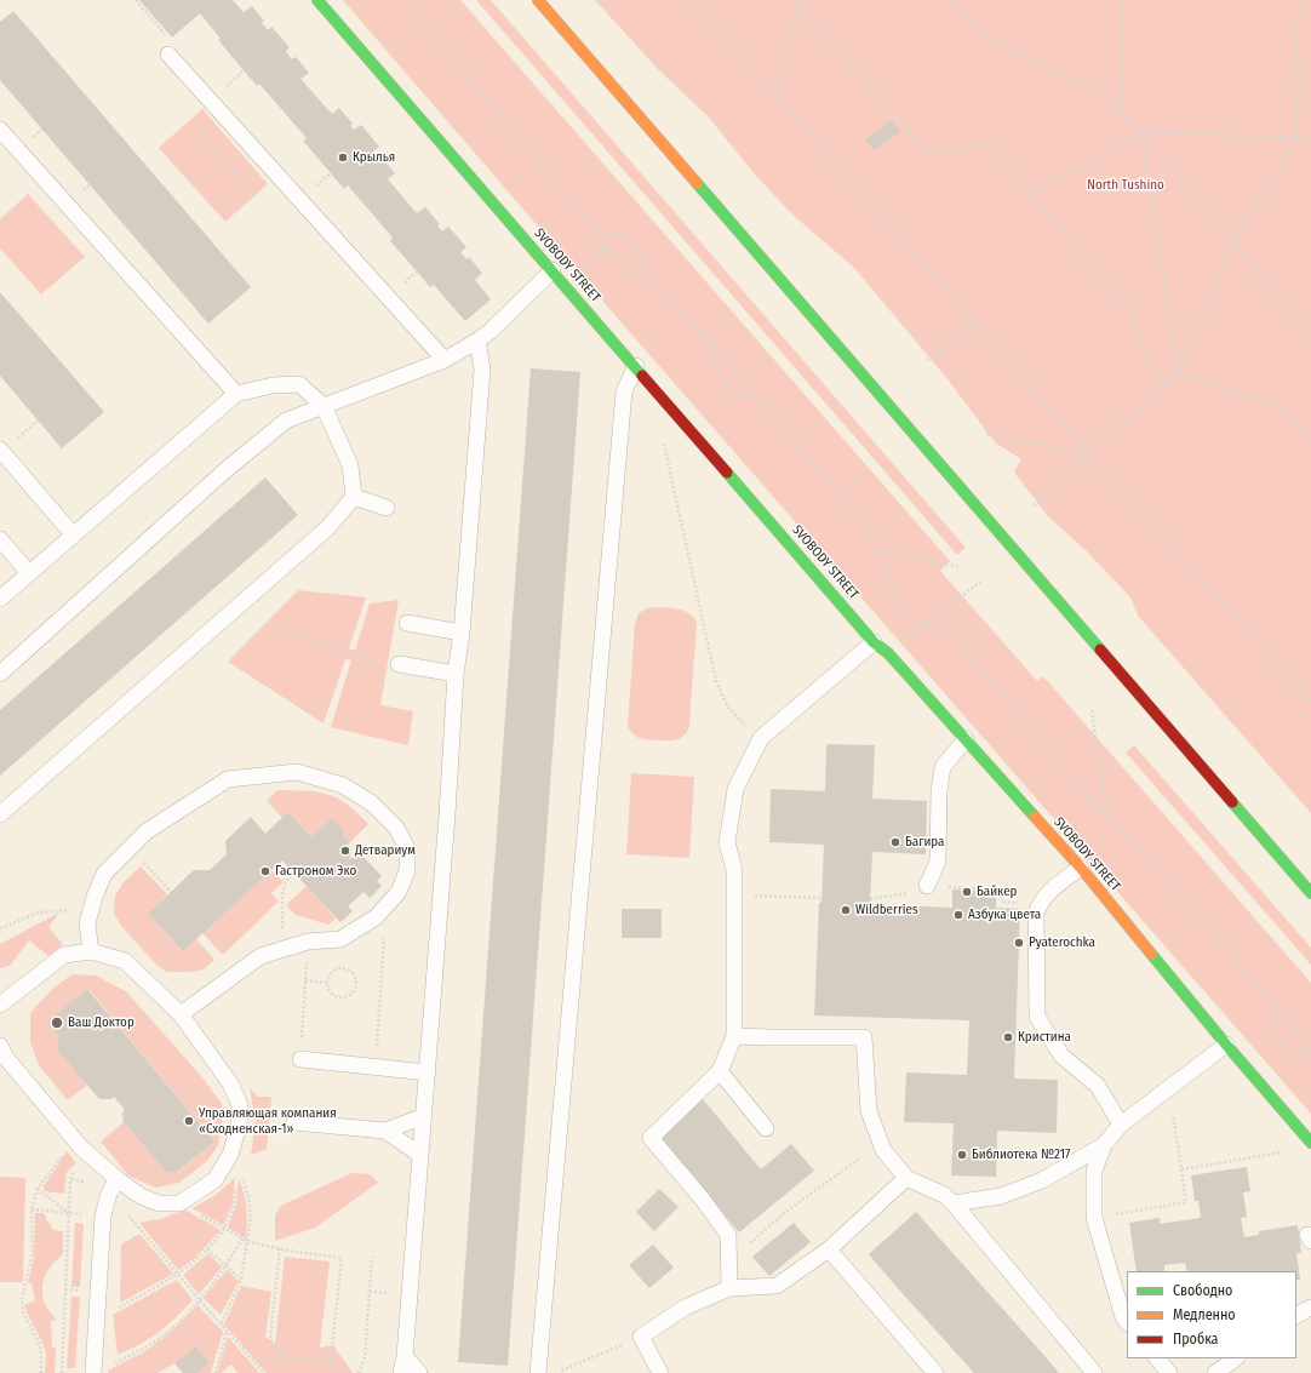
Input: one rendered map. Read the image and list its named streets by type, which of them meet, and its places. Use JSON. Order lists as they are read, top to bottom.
{
  "streets": {
    "street": ["SVOBODY STREET"]
  },
  "parks": ["North Tushino"],
  "places": [
    "Крылья",
    "Багира",
    "Детвариум",
    "Гастроном Эко",
    "Байкер",
    "Wildberries",
    "Азбука цвета",
    "Pyaterochka",
    "Ваш Доктор",
    "Кристина",
    "Управляющая компания «Сходненская-1»",
    "Библиотека №217"
  ],
  "legend": ["Свободно", "Медленно", "Пробка"]
}
